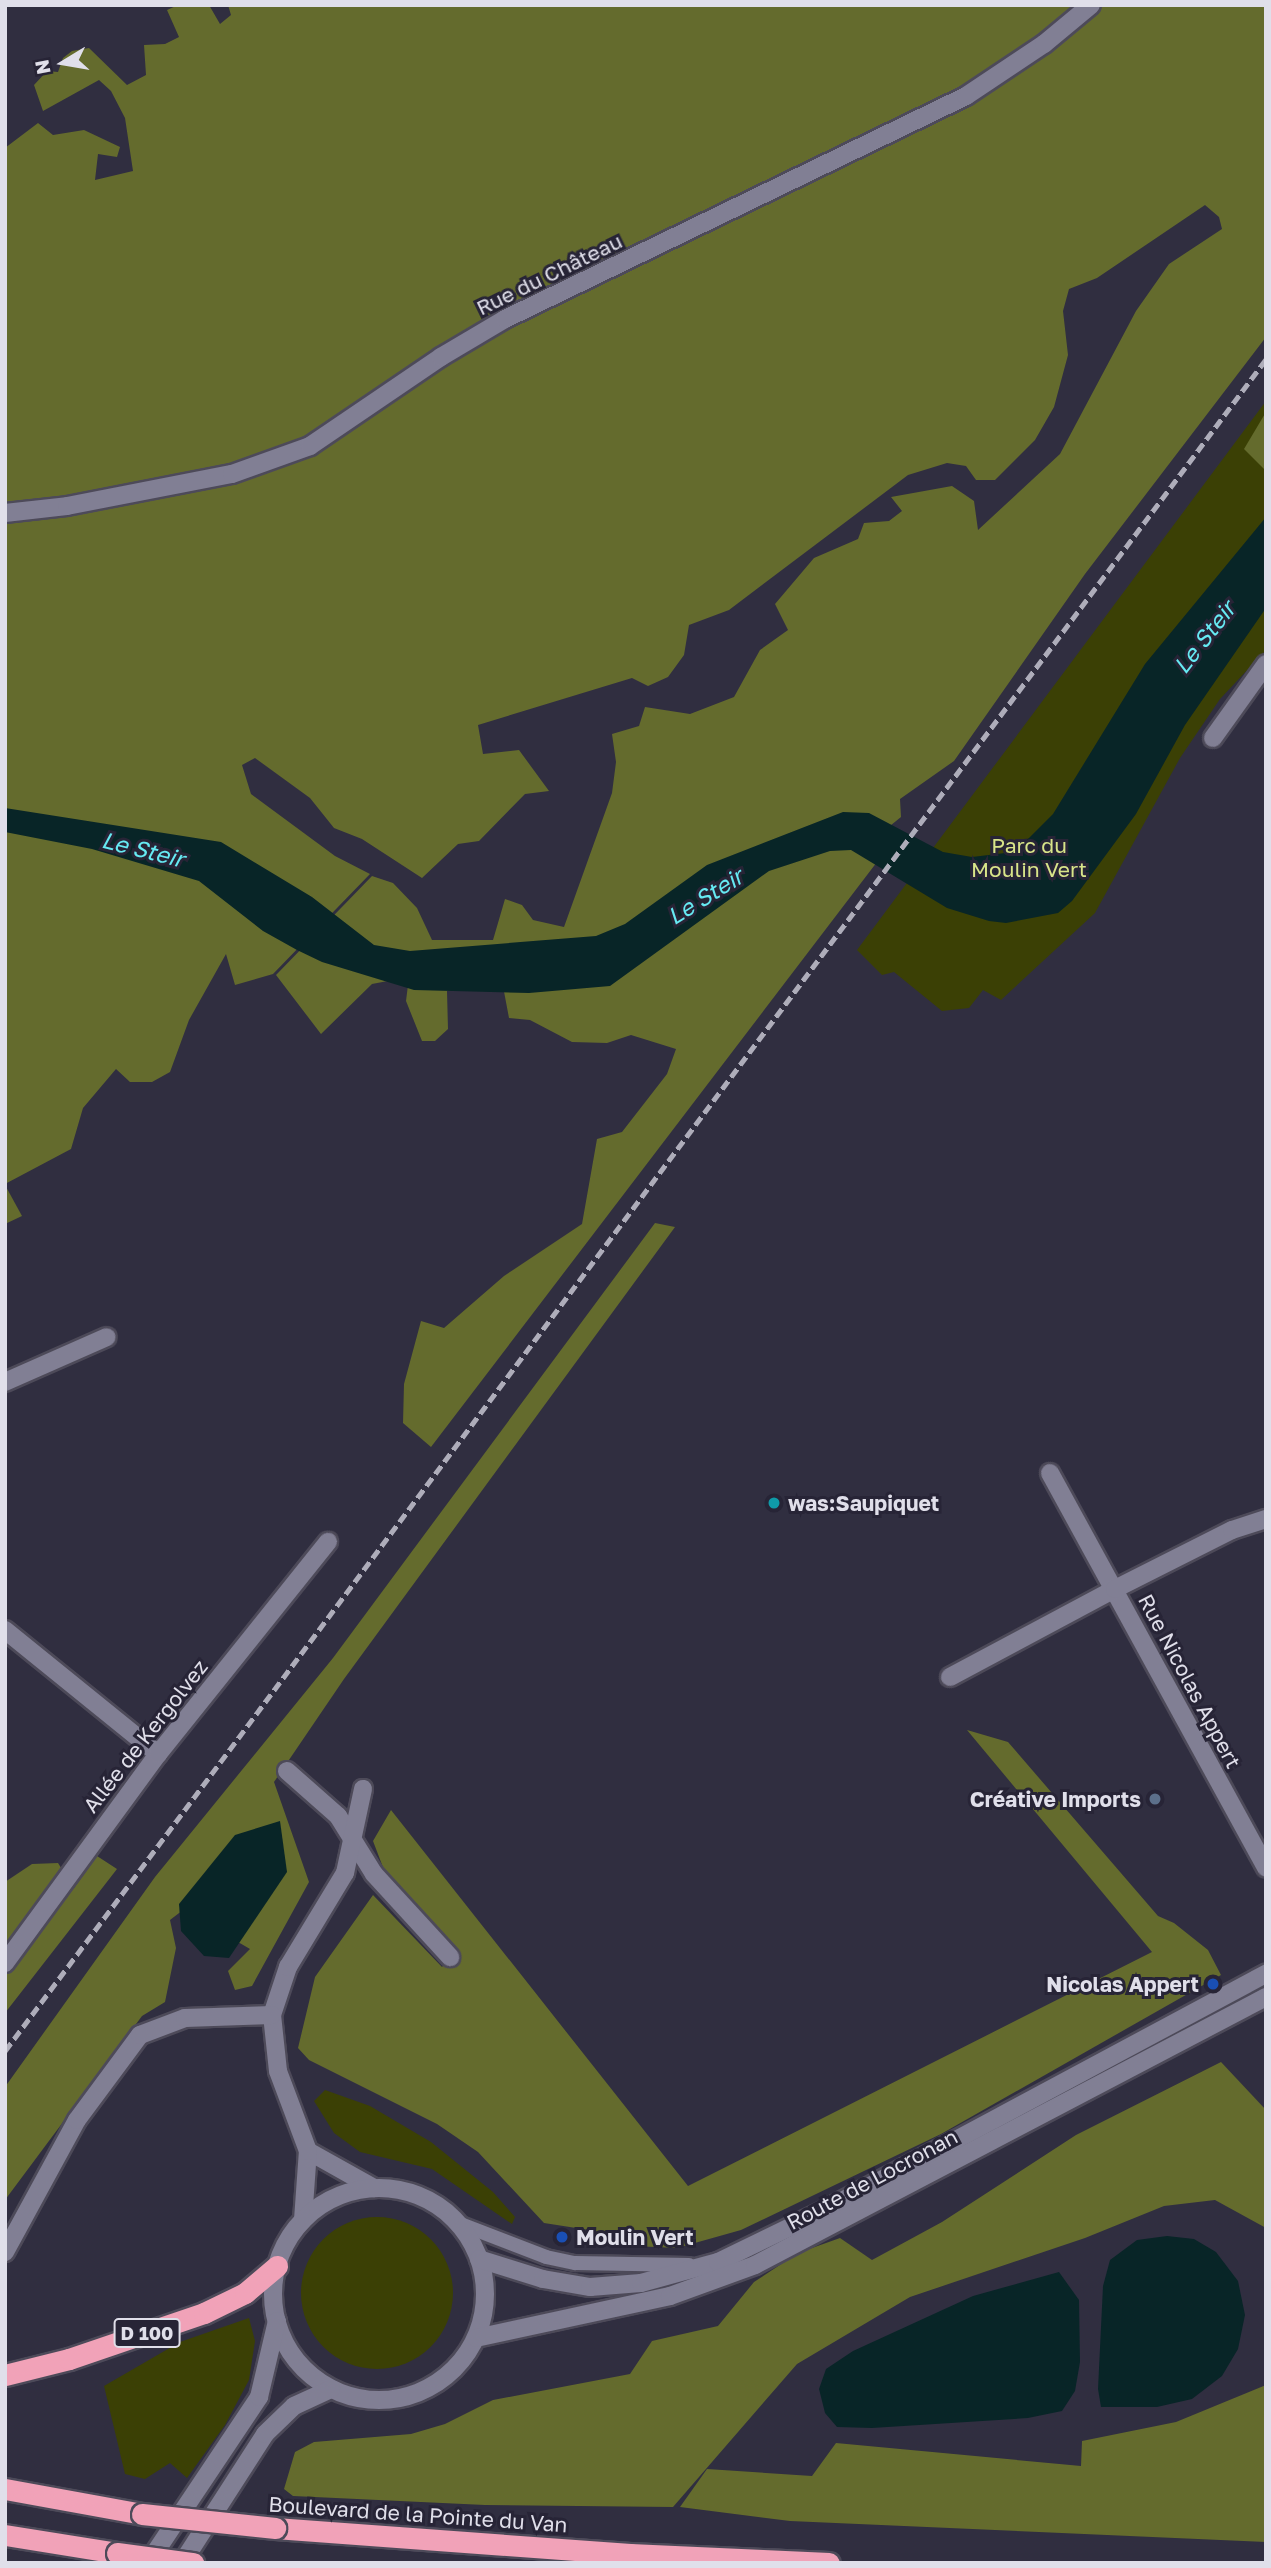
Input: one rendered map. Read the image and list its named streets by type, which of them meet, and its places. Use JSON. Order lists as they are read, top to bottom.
{
  "streets": {
    "highway": ["D 100", "Boulevard de la Pointe du Van"],
    "street": [
      "Rue du Château",
      "Rue Nicolas Appert",
      "Allée de Kergolvez",
      "Route de Locronan"
    ]
  },
  "crossings": [
    ["Route de Locronan", "D 100"]
  ],
  "water": ["Le Steir"],
  "parks": ["Parc du Moulin Vert"],
  "places": [
    "was:Saupiquet",
    "Créative Imports",
    "Nicolas Appert",
    "Moulin Vert"
  ],
  "north": "left"
}
